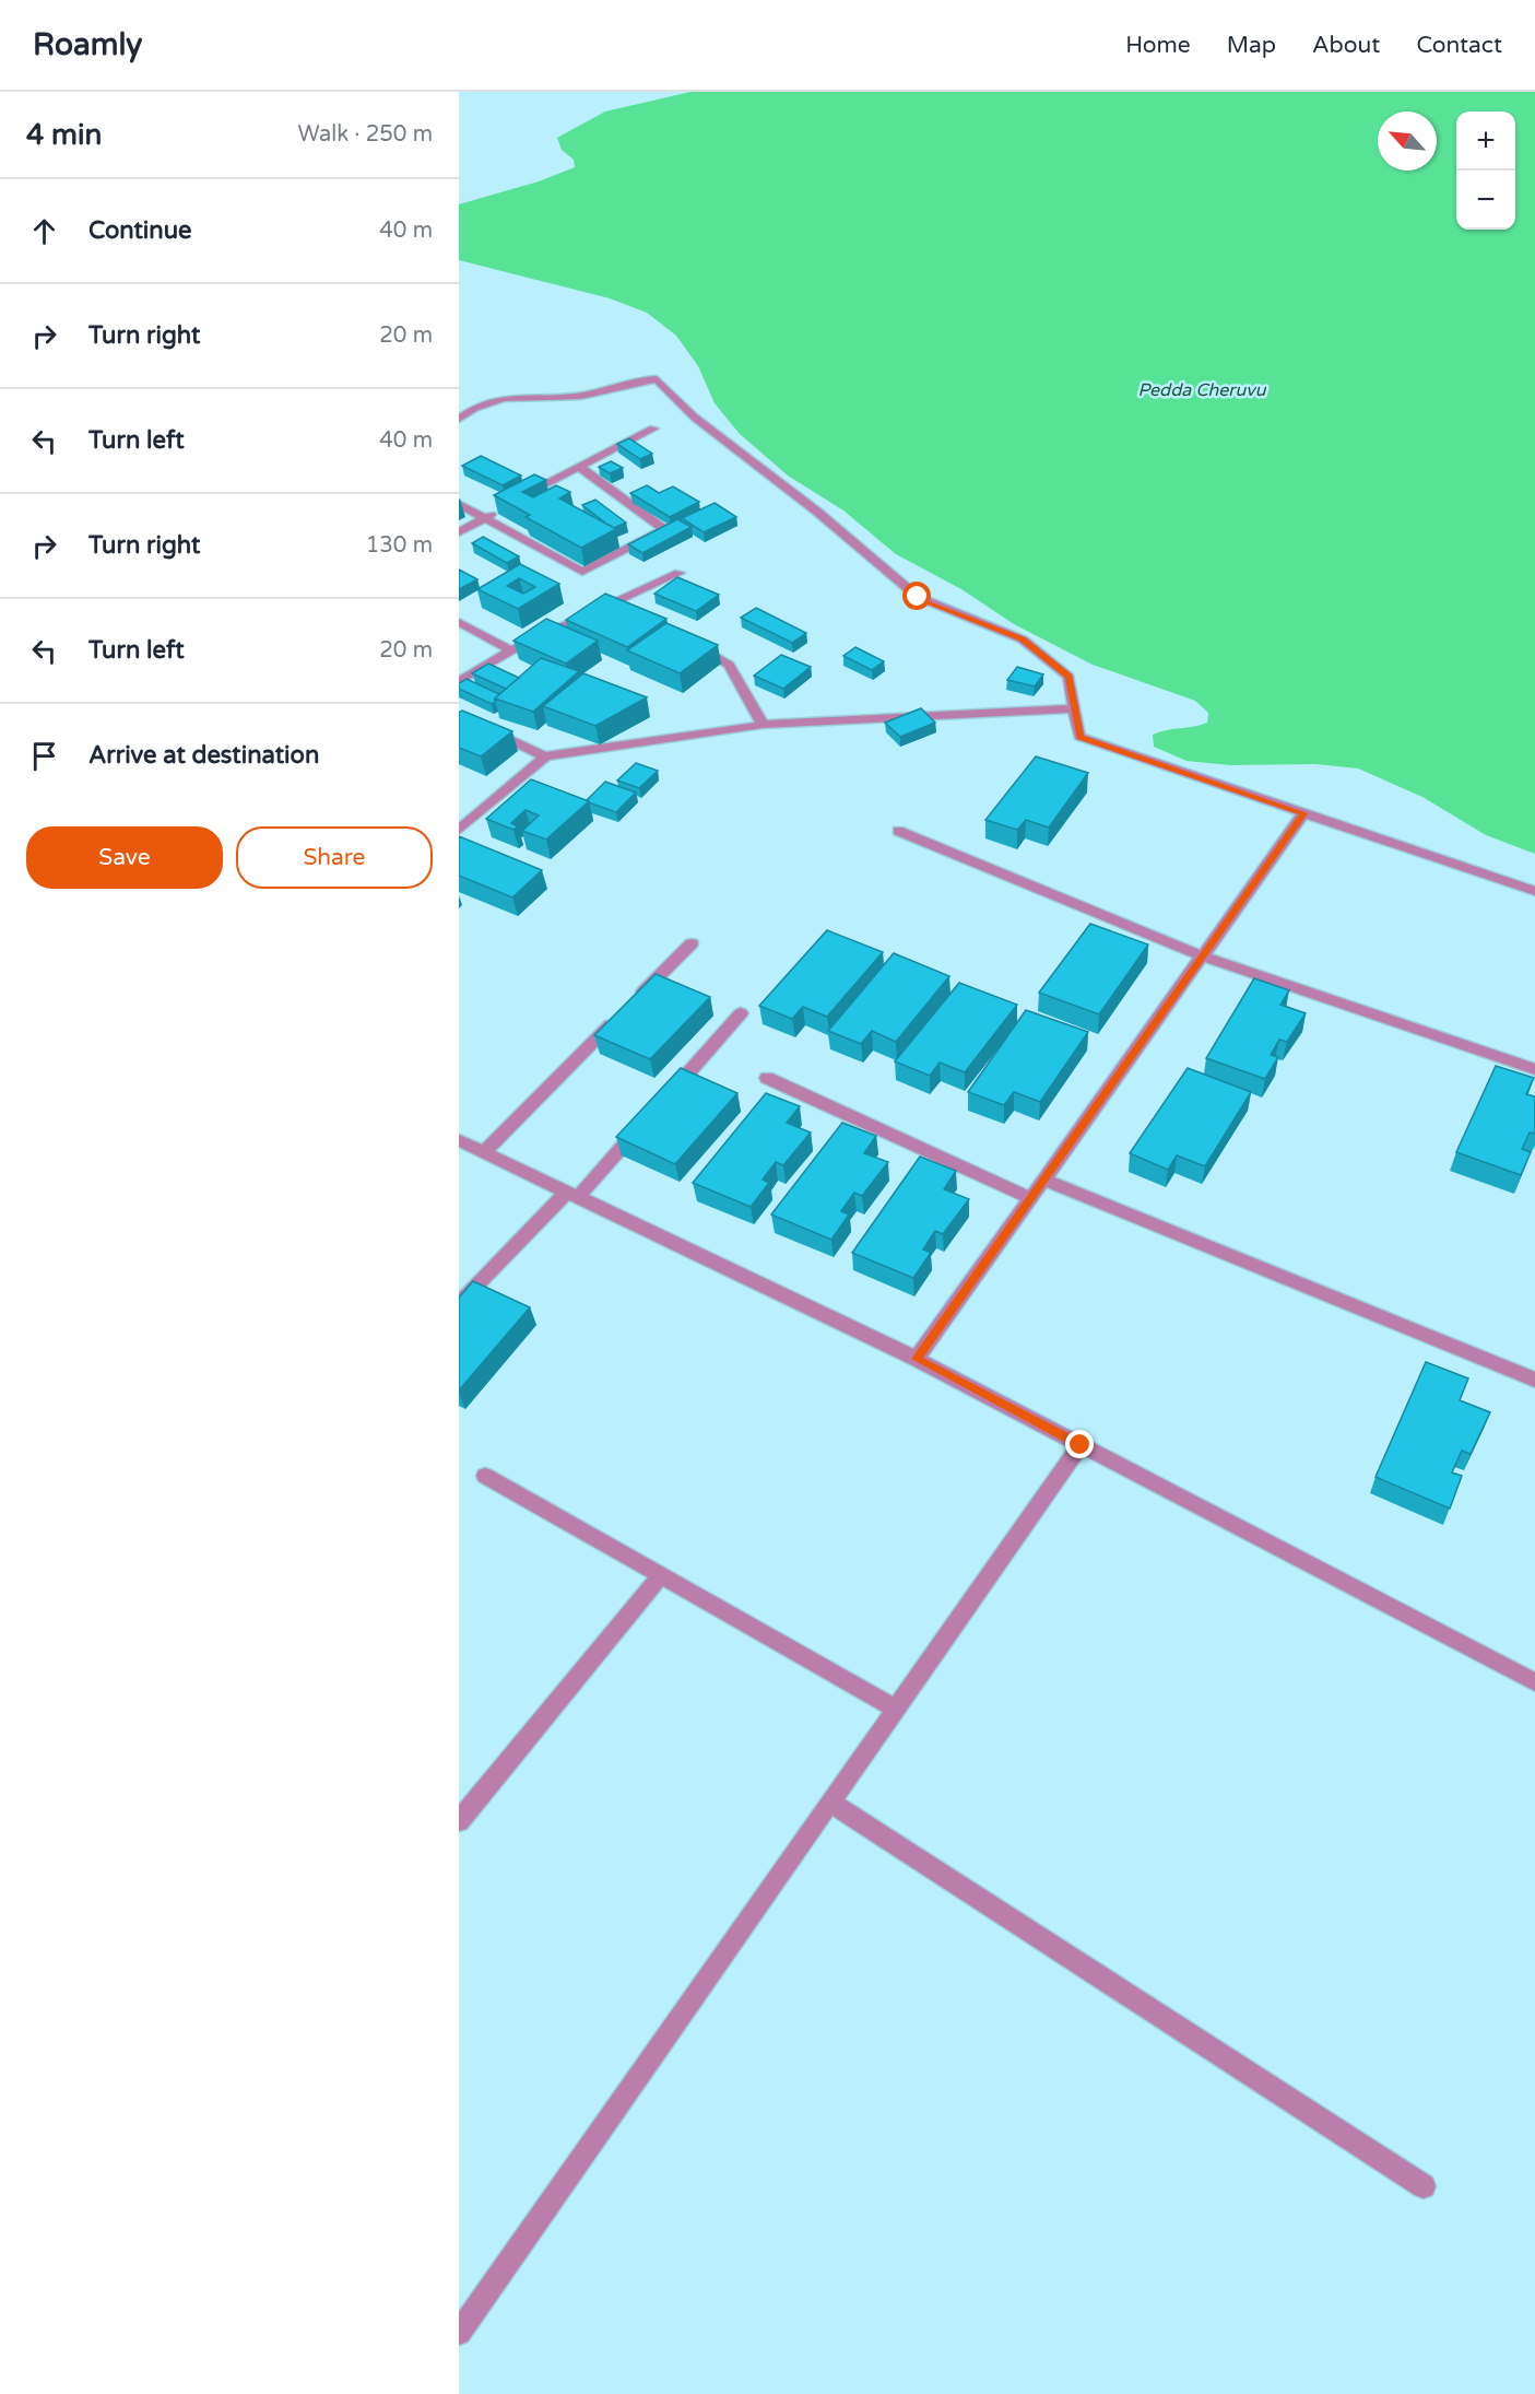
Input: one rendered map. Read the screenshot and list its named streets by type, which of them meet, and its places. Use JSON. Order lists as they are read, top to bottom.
{
  "water": ["Pedda Cheruvu"],
  "north": "top left",
  "page": {
    "header": "Roamly",
    "nav": [
      "Home",
      "Map",
      "About",
      "Contact"
    ],
    "heading": ["4 min", "Walk · 250 m"],
    "map_buttons": ["+", "−"],
    "list": [
      ["Continue", "40 m"],
      ["Turn right", "20 m"],
      ["Turn left", "40 m"],
      ["Turn right", "130 m"],
      ["Turn left", "20 m"],
      "Arrive at destination"
    ],
    "buttons": ["Save", "Share"]
  }
}
